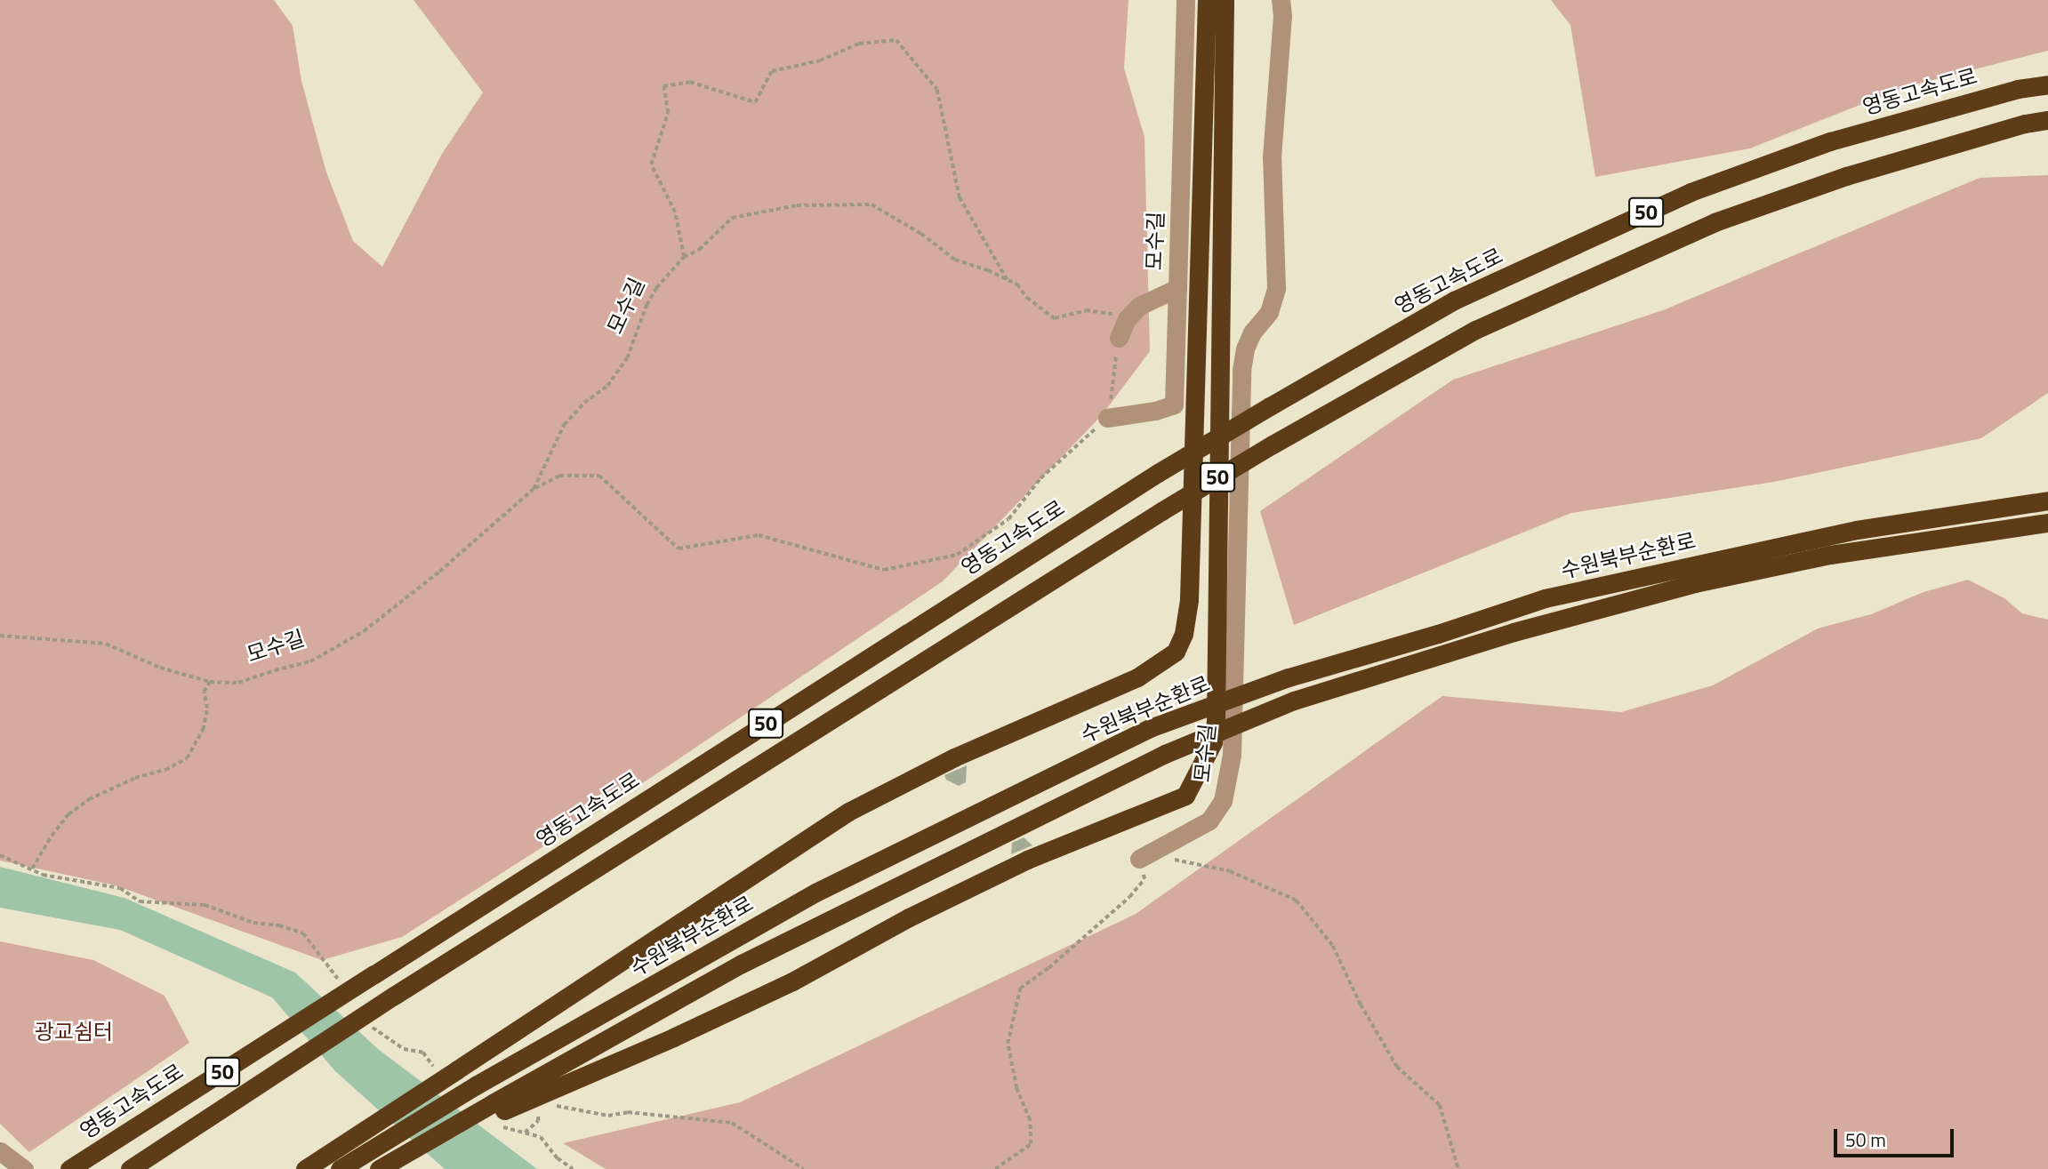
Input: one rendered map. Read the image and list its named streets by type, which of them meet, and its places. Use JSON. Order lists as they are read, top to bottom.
{
  "streets": {
    "highway": ["영동고속도로", "50", "수원북부순환로"],
    "street": ["모수길"]
  },
  "parks": ["광교쉼터"],
  "scale_bar": "50 m"
}
